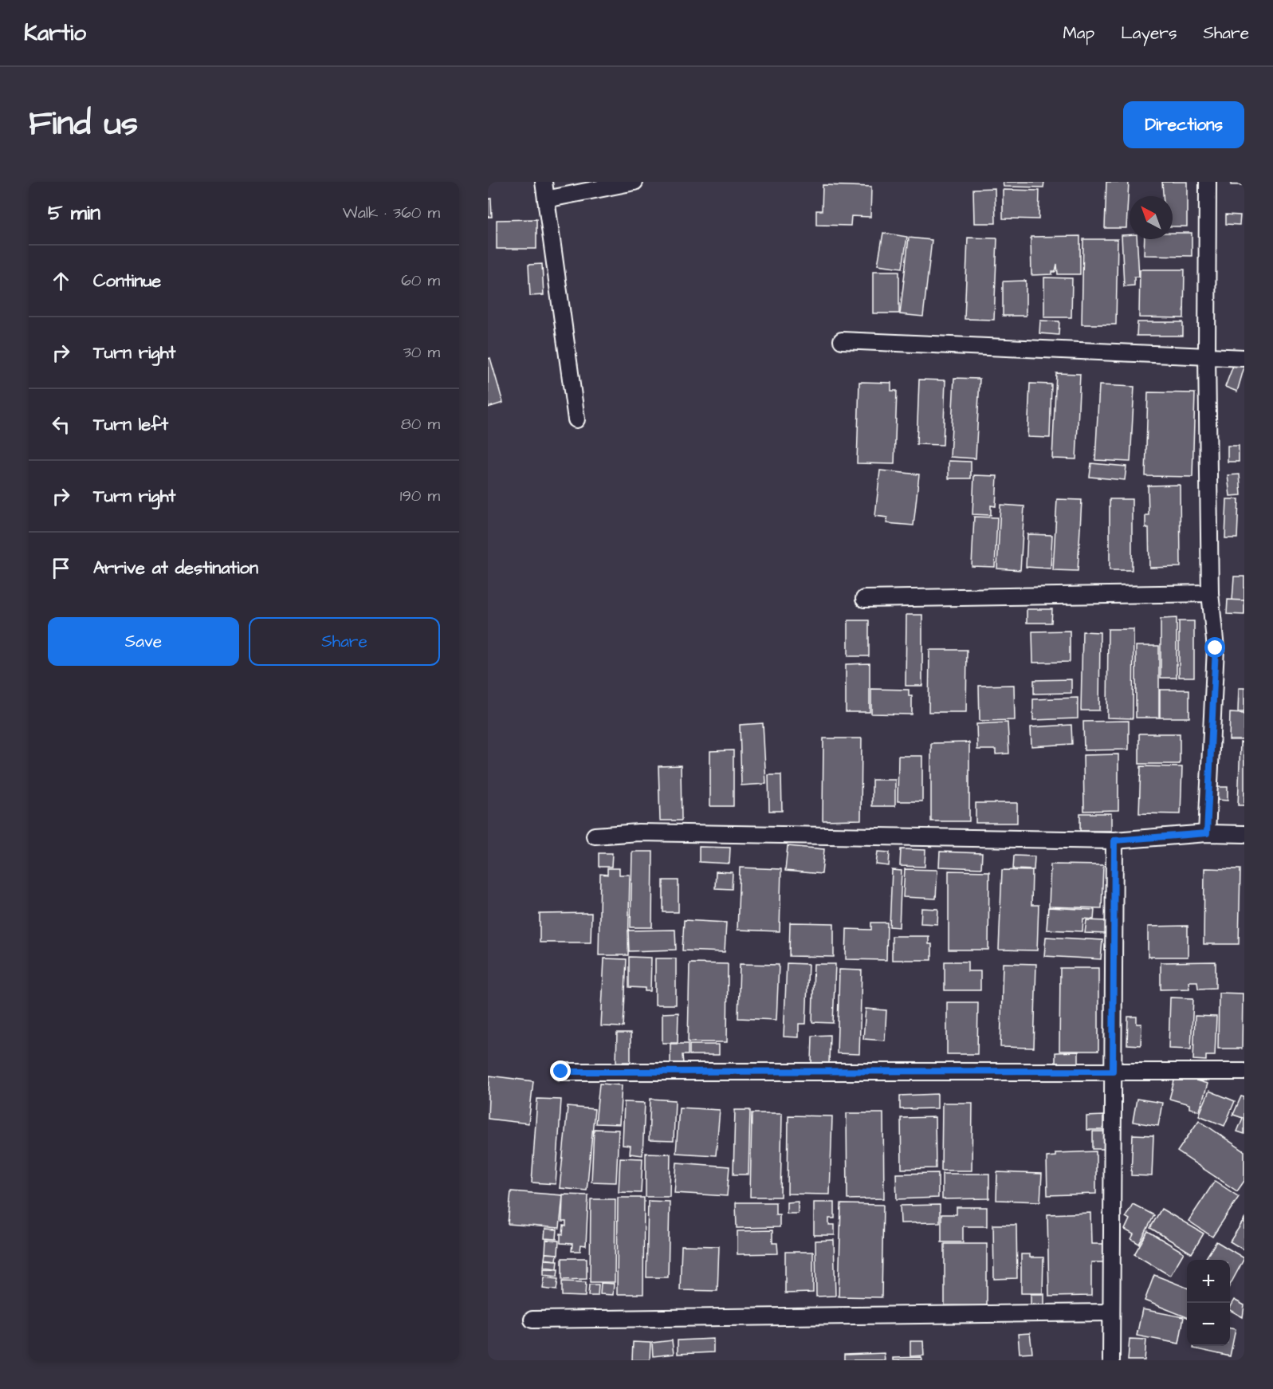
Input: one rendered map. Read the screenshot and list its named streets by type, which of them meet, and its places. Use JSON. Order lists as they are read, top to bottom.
{
  "north": "top left",
  "page": {
    "header": "Kartio",
    "nav": ["Map", "Layers", "Share"],
    "title": "Find us",
    "buttons": [
      "Directions",
      ["Save", "Share"]
    ],
    "heading": ["5 min", "Walk · 360 m"],
    "list": [
      ["Continue", "60 m"],
      ["Turn right", "30 m"],
      ["Turn left", "80 m"],
      ["Turn right", "190 m"],
      "Arrive at destination"
    ],
    "map_buttons": ["+", "−"]
  }
}
